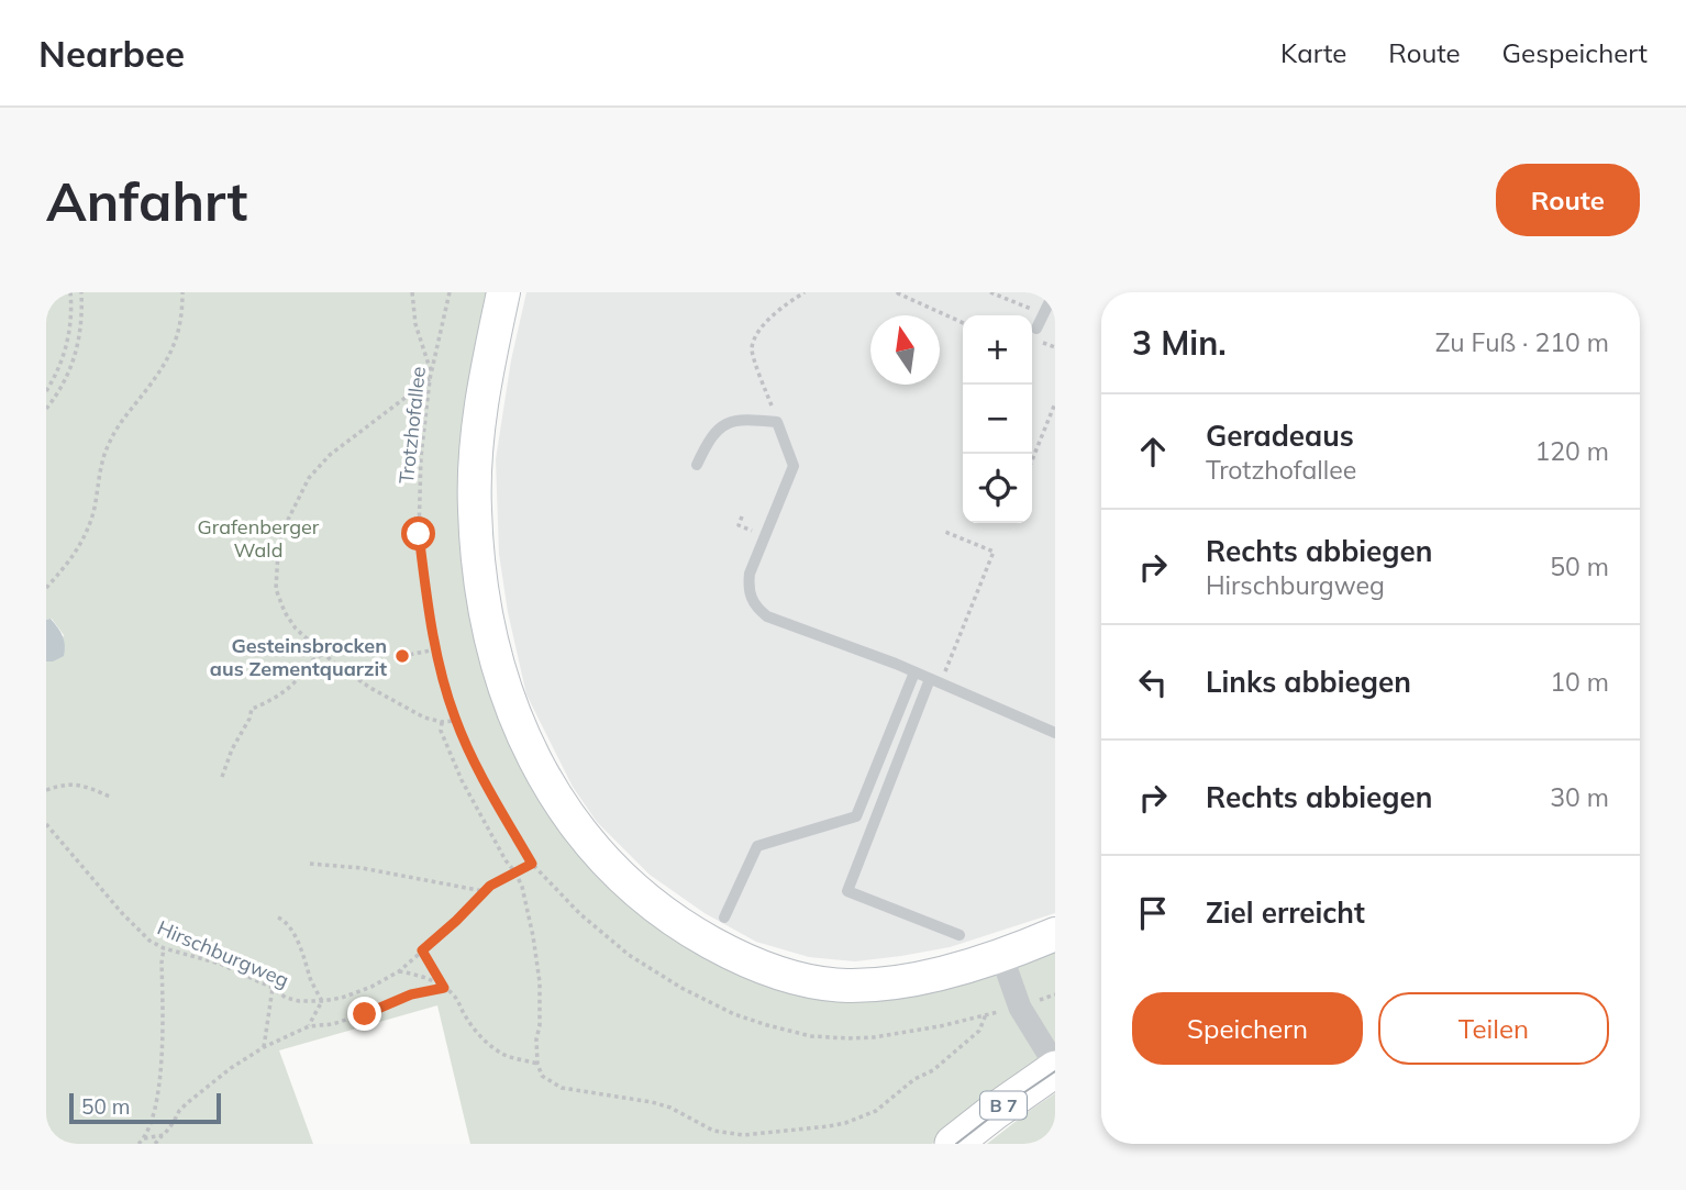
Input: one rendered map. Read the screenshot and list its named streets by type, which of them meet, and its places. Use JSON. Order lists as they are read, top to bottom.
{
  "streets": {
    "main road": ["B 7"],
    "path": ["Trotzhofallee", "Hirschburgweg"]
  },
  "crossings": [
    ["Trotzhofallee", "Hirschburgweg"]
  ],
  "parks": ["Grafenberger Wald"],
  "places": ["Gesteinsbrocken aus Zementquarzit"],
  "scale_bar": "50 m",
  "north": "top",
  "page": {
    "header": "Nearbee",
    "nav": ["Karte", "Route", "Gespeichert"],
    "buttons": [
      "Route",
      ["Speichern", "Teilen"]
    ],
    "title": "Anfahrt",
    "heading": ["3 Min.", "Zu Fuß · 210 m"],
    "map_buttons": ["+", "−"],
    "list": [
      ["Geradeaus", "Trotzhofallee", "120 m"],
      ["Rechts abbiegen", "Hirschburgweg", "50 m"],
      ["Links abbiegen", "10 m"],
      ["Rechts abbiegen", "30 m"],
      "Ziel erreicht"
    ],
    "scale": "50 m"
  }
}
